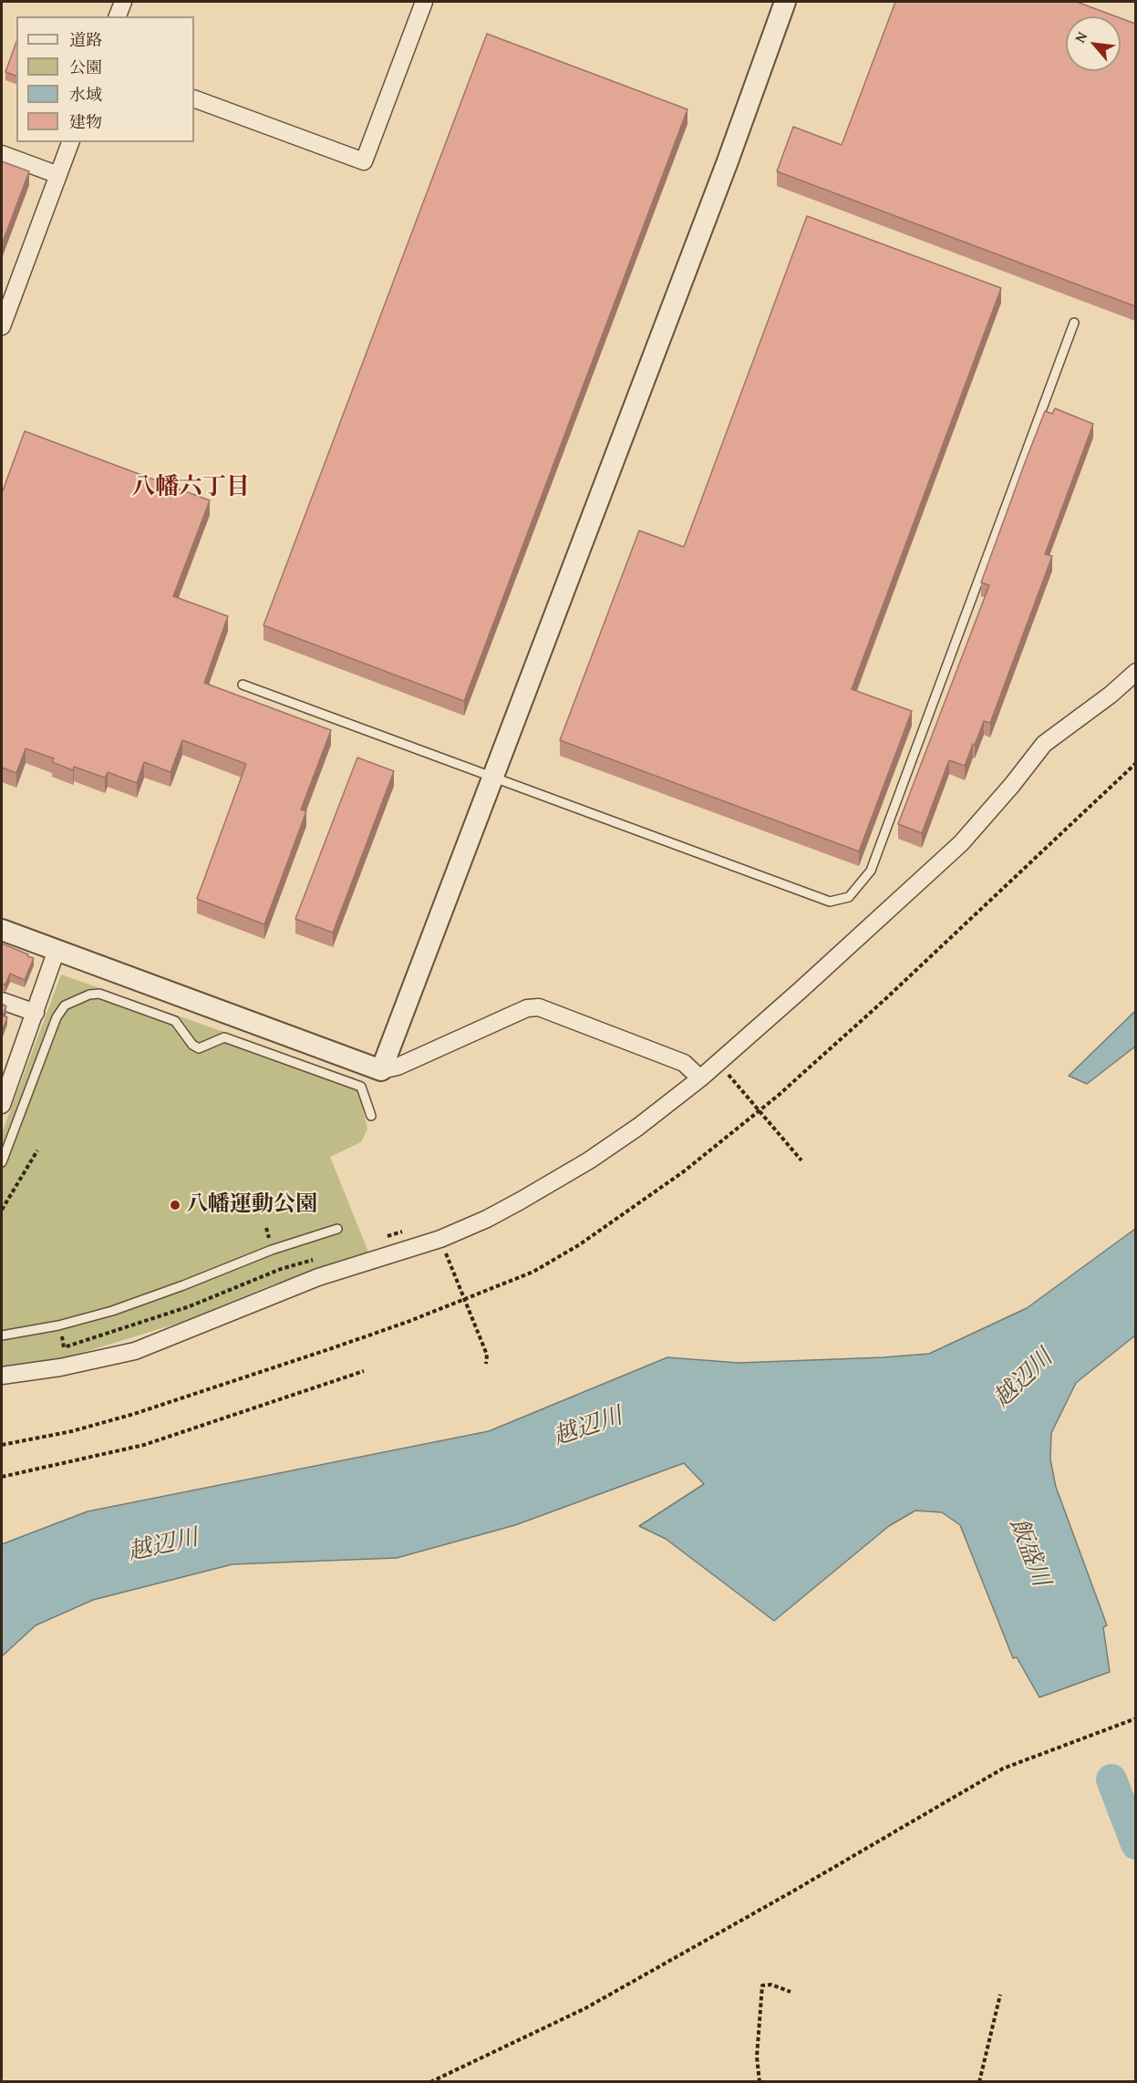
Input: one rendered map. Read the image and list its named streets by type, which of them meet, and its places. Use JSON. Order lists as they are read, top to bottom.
{
  "districts": ["八幡六丁目"],
  "water": ["越辺川", "飯盛川"],
  "places": ["八幡運動公園"],
  "legend": [
    "道路",
    "公園",
    "水域",
    "建物"
  ],
  "north": "top left"
}
